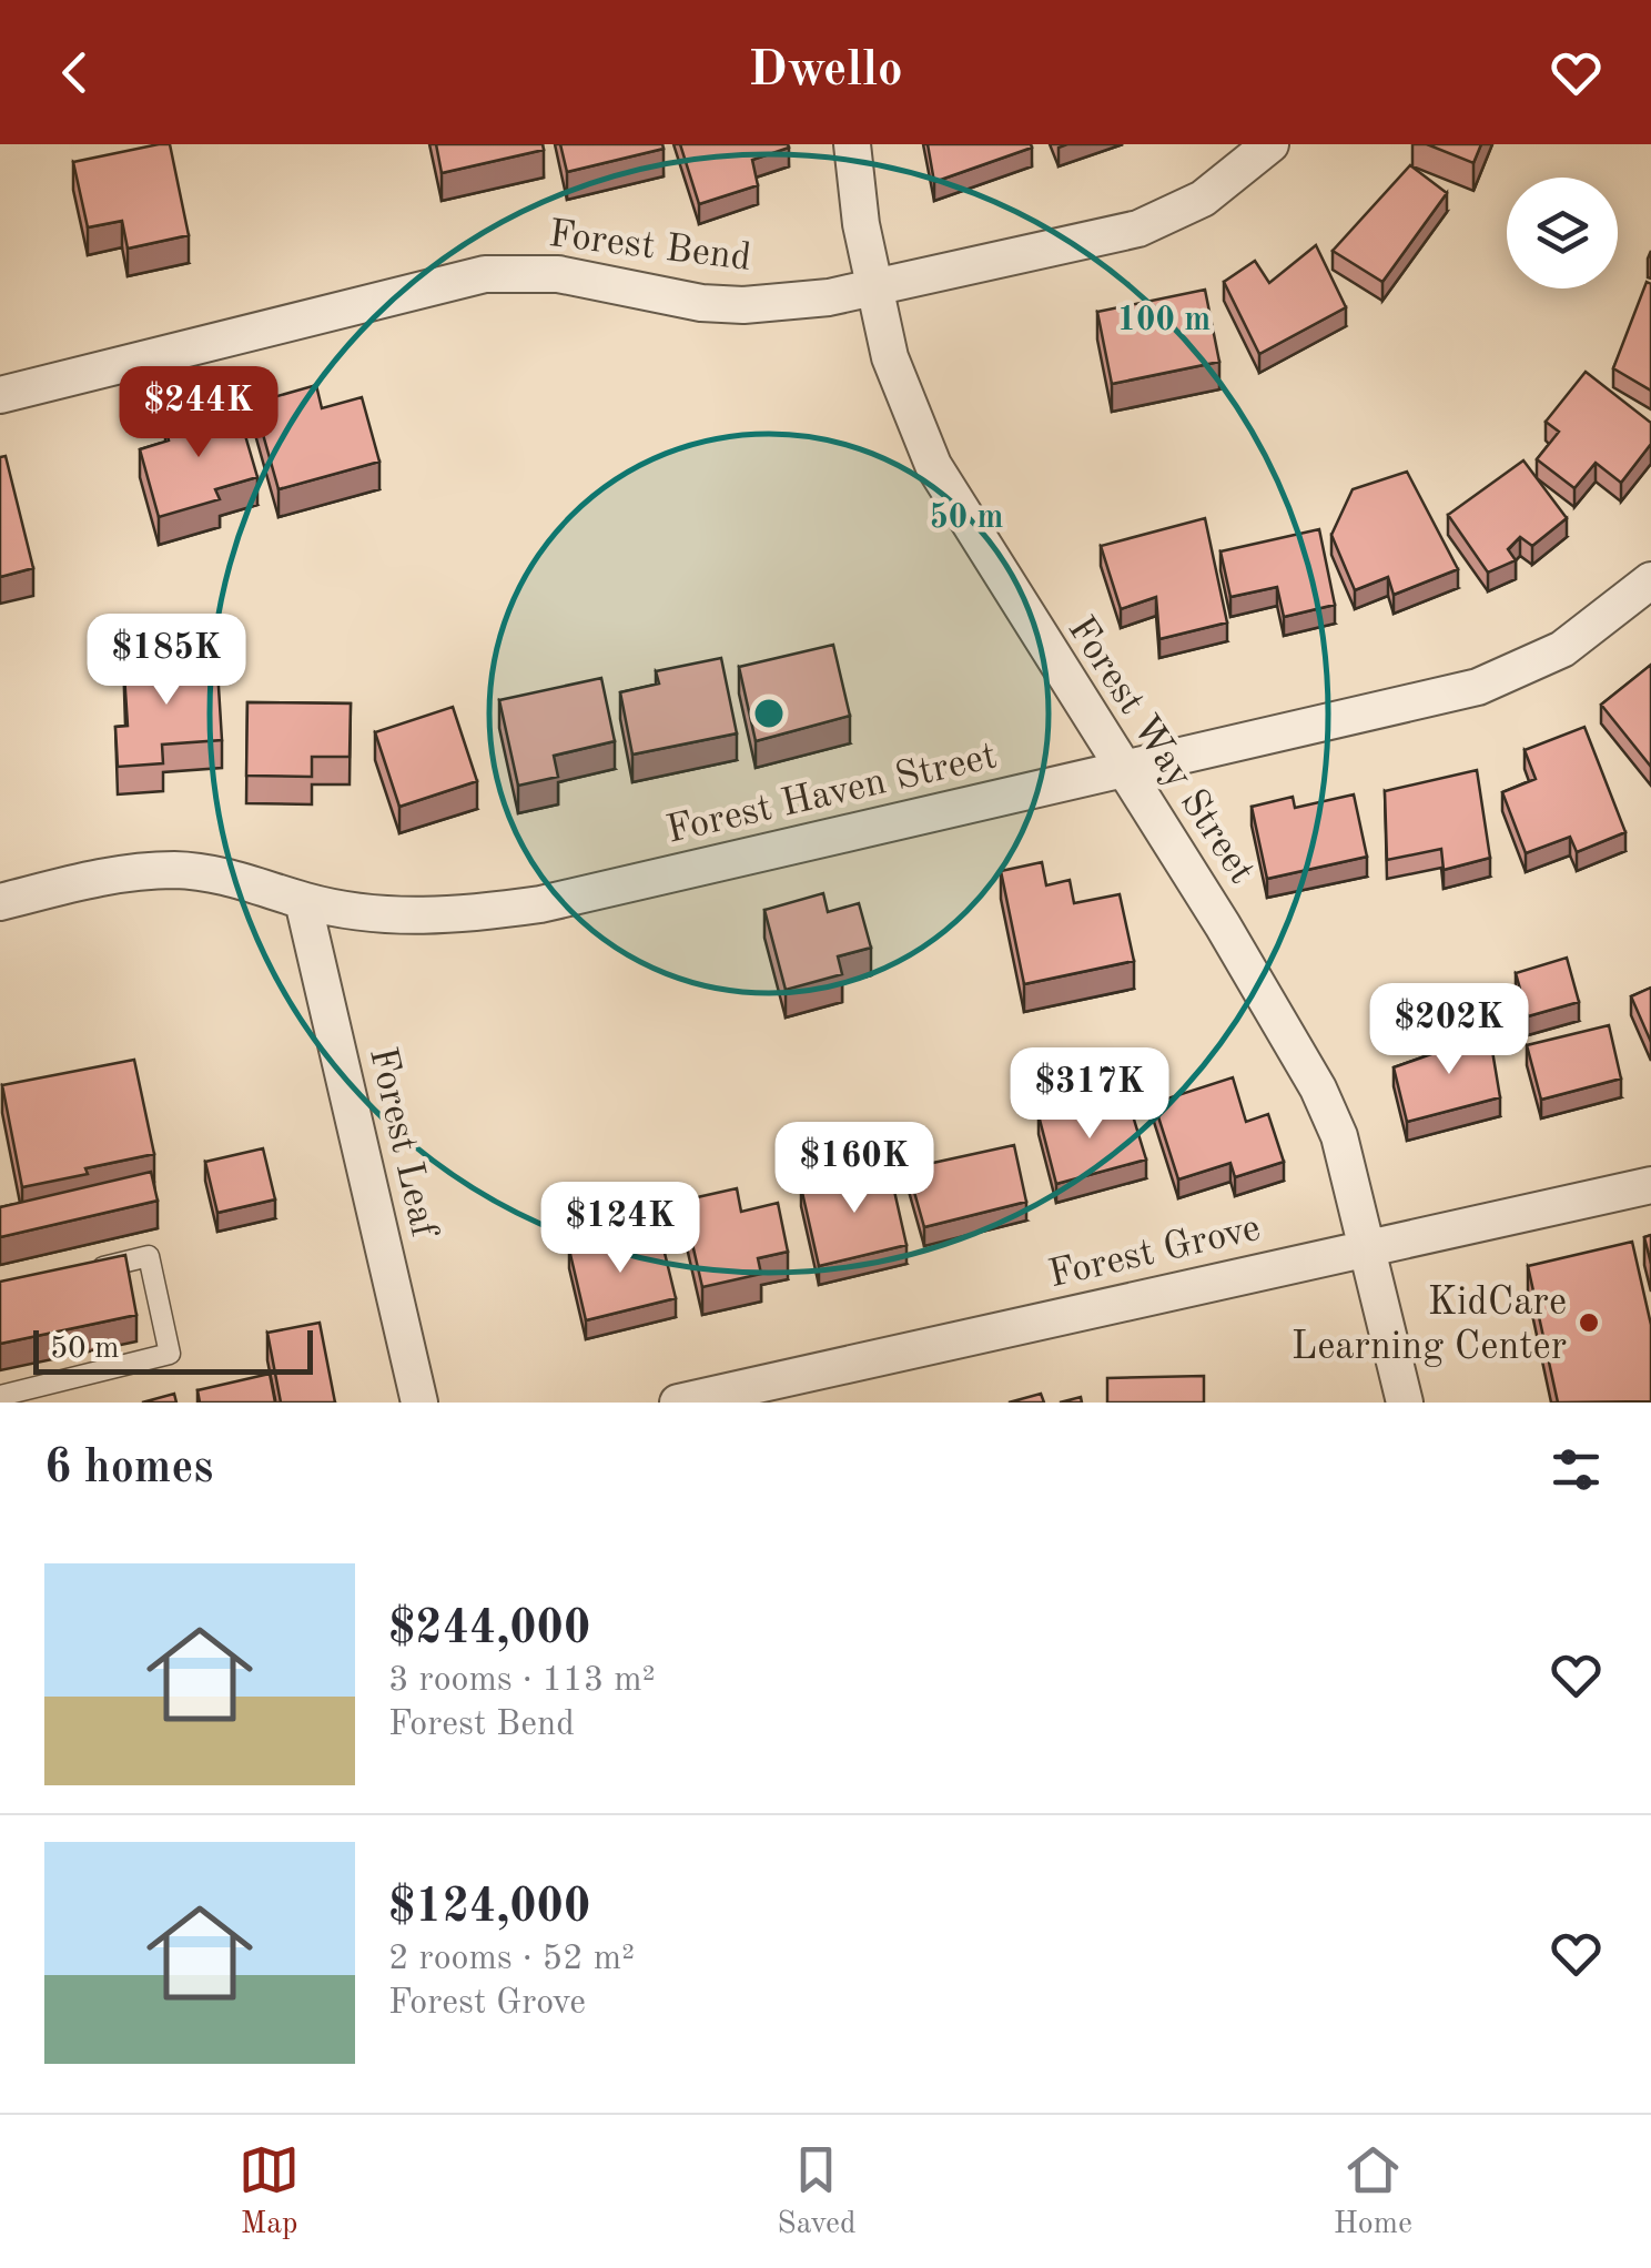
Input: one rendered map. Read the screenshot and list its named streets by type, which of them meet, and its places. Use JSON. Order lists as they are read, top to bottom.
{
  "streets": {
    "street": [
      "Forest Bend",
      "Forest Way Street",
      "Forest Haven Street",
      "Forest Leaf",
      "Forest Grove"
    ]
  },
  "crossings": [
    ["Forest Bend", "Forest Way Street"],
    ["Forest Way Street", "Forest Haven Street"],
    ["Forest Way Street", "Forest Grove"],
    ["Forest Haven Street", "Forest Leaf"]
  ],
  "places": ["KidCare Learning Center"],
  "scale_bar": "50 m",
  "page": {
    "header": "Dwello",
    "price": [
      "$244K",
      "$185K",
      "$202K",
      "$317K",
      "$160K",
      "$124K"
    ],
    "scale": "50 m",
    "heading": "6 homes",
    "list": [
      {
        "name": "$244,000",
        "note": "3 rooms · 113 m² · Forest Bend"
      },
      {
        "name": "$124,000",
        "note": "2 rooms · 52 m² · Forest Grove"
      }
    ],
    "tabs": ["Map", "Saved", "Home"]
  },
  "rings": ["100 m", "50 m"]
}
